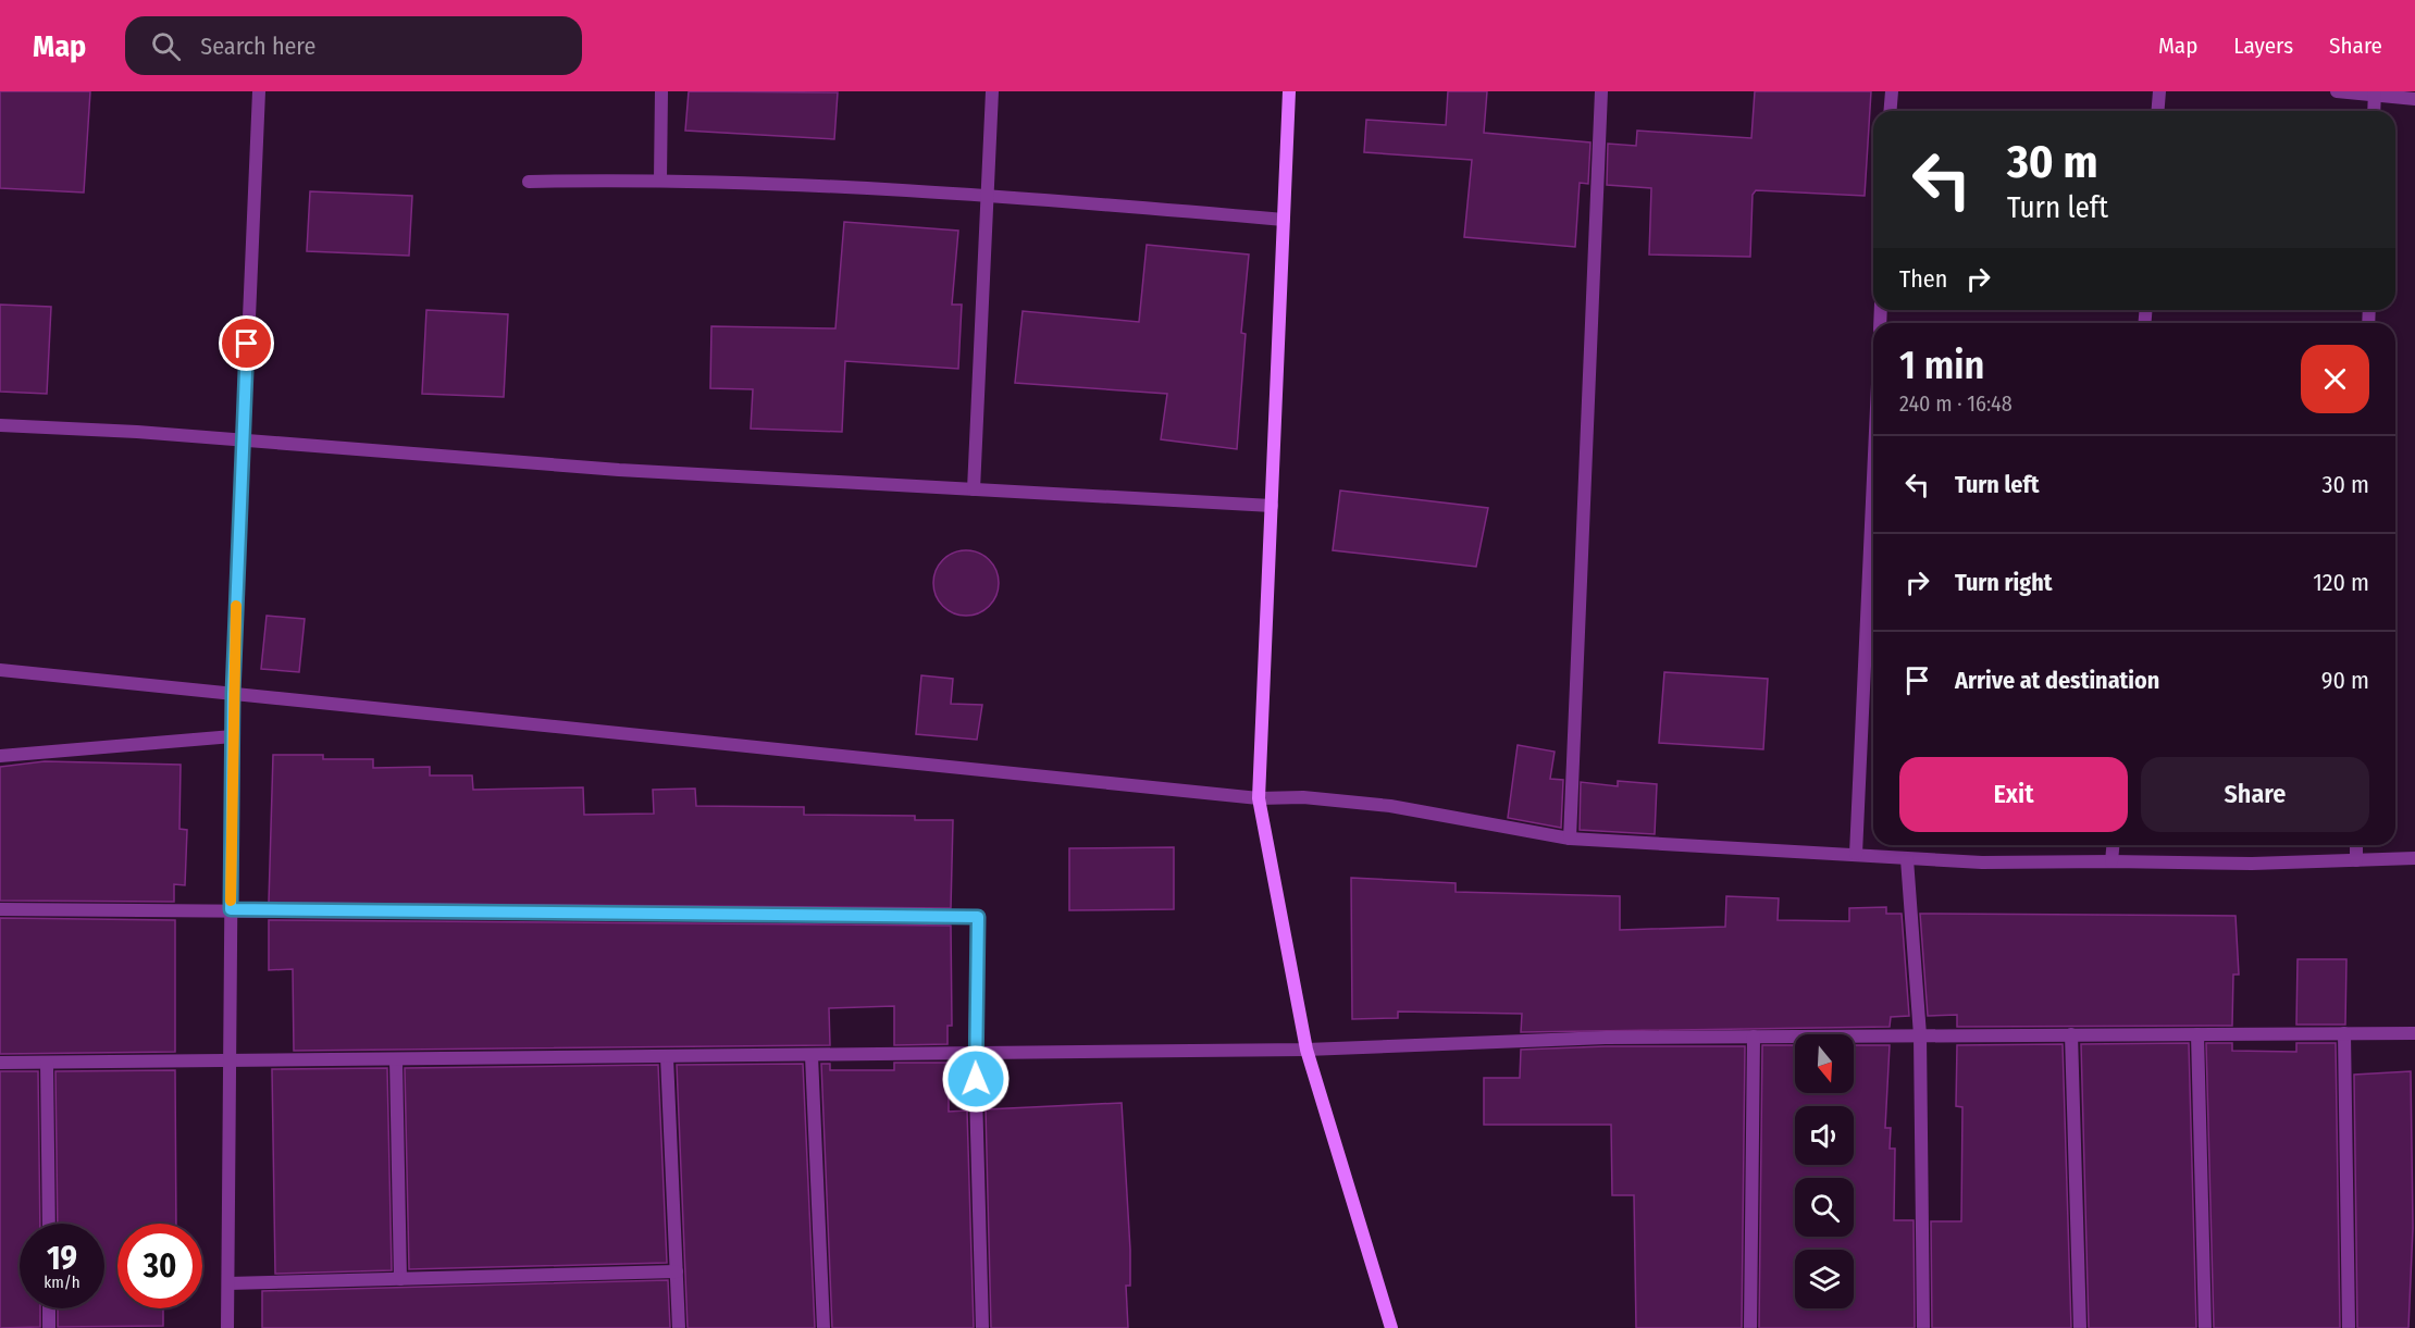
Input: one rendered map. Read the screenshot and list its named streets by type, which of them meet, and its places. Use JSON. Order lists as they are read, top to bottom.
{
  "north": "bottom",
  "page": {
    "header": "Map",
    "search": "Search here",
    "nav": ["Map", "Layers", "Share"],
    "turn": ["30 m", "Turn left"],
    "then": "Then",
    "heading": ["1 min", "240 m · 16:48"],
    "list": [
      {
        "name": "Turn left",
        "value": "30 m"
      },
      {
        "name": "Turn right",
        "value": "120 m"
      },
      {
        "name": "Arrive at destination",
        "value": "90 m"
      }
    ],
    "buttons": ["Exit", "Share"],
    "speed": "19 km/h",
    "limit": "30"
  }
}
